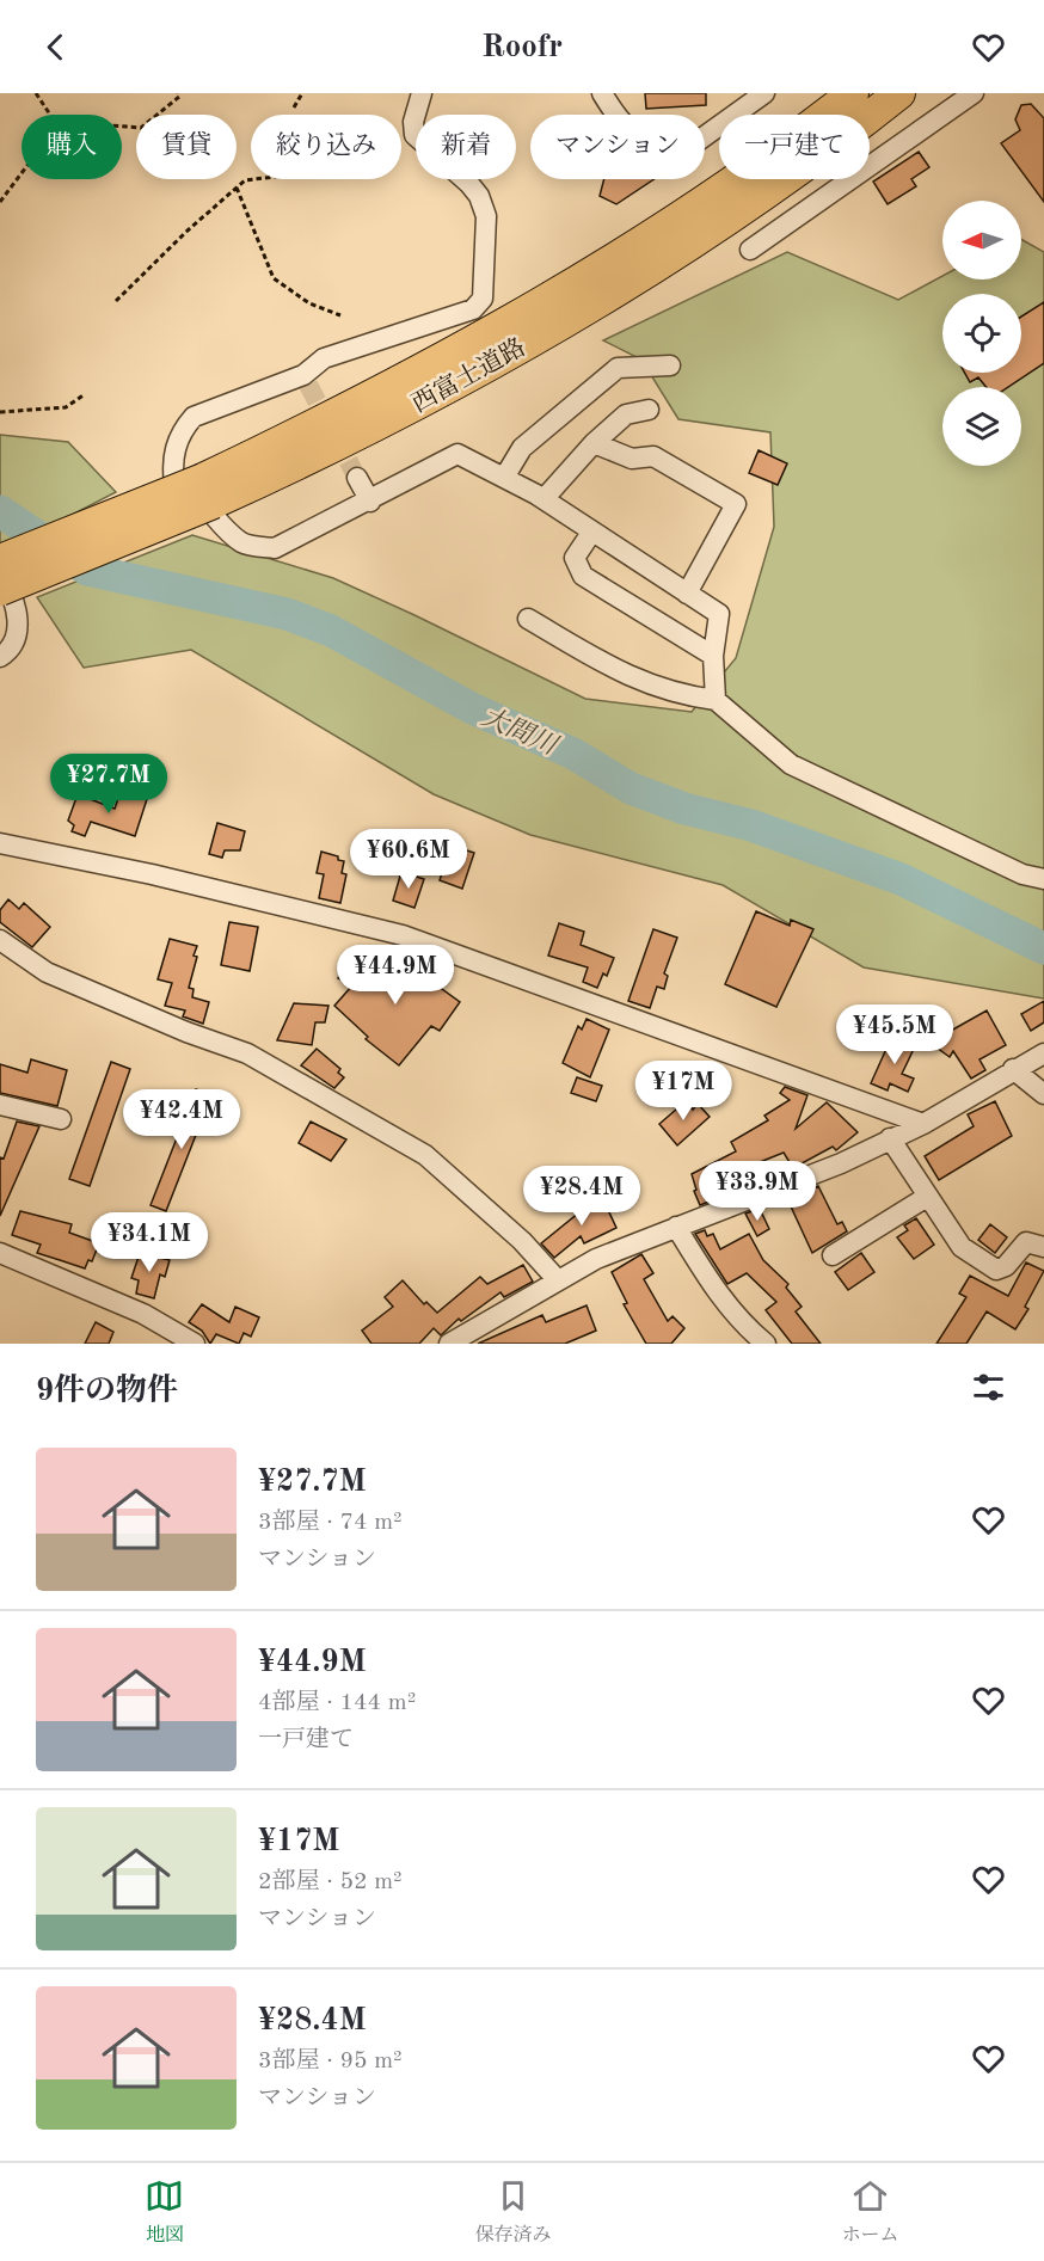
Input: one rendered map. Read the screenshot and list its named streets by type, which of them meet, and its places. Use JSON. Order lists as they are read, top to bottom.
{
  "streets": {
    "highway": ["西富士道路"]
  },
  "water": ["大間川"],
  "north": "left",
  "page": {
    "header": "Roofr",
    "chip": [
      "購入",
      "賃貸",
      "絞り込み",
      "新着",
      "マンション",
      "一戸建て"
    ],
    "price": [
      "¥27.7M",
      "¥60.6M",
      "¥44.9M",
      "¥45.5M",
      "¥17M",
      "¥42.4M",
      "¥33.9M",
      "¥28.4M",
      "¥34.1M"
    ],
    "heading": "9件の物件",
    "list": [
      {
        "name": "¥27.7M",
        "note": "3部屋 · 74 m² · マンション"
      },
      {
        "name": "¥44.9M",
        "note": "4部屋 · 144 m² · 一戸建て"
      },
      {
        "name": "¥17M",
        "note": "2部屋 · 52 m² · マンション"
      },
      {
        "name": "¥28.4M",
        "note": "3部屋 · 95 m² · マンション"
      }
    ],
    "tabs": ["地図", "保存済み", "ホーム"]
  }
}
